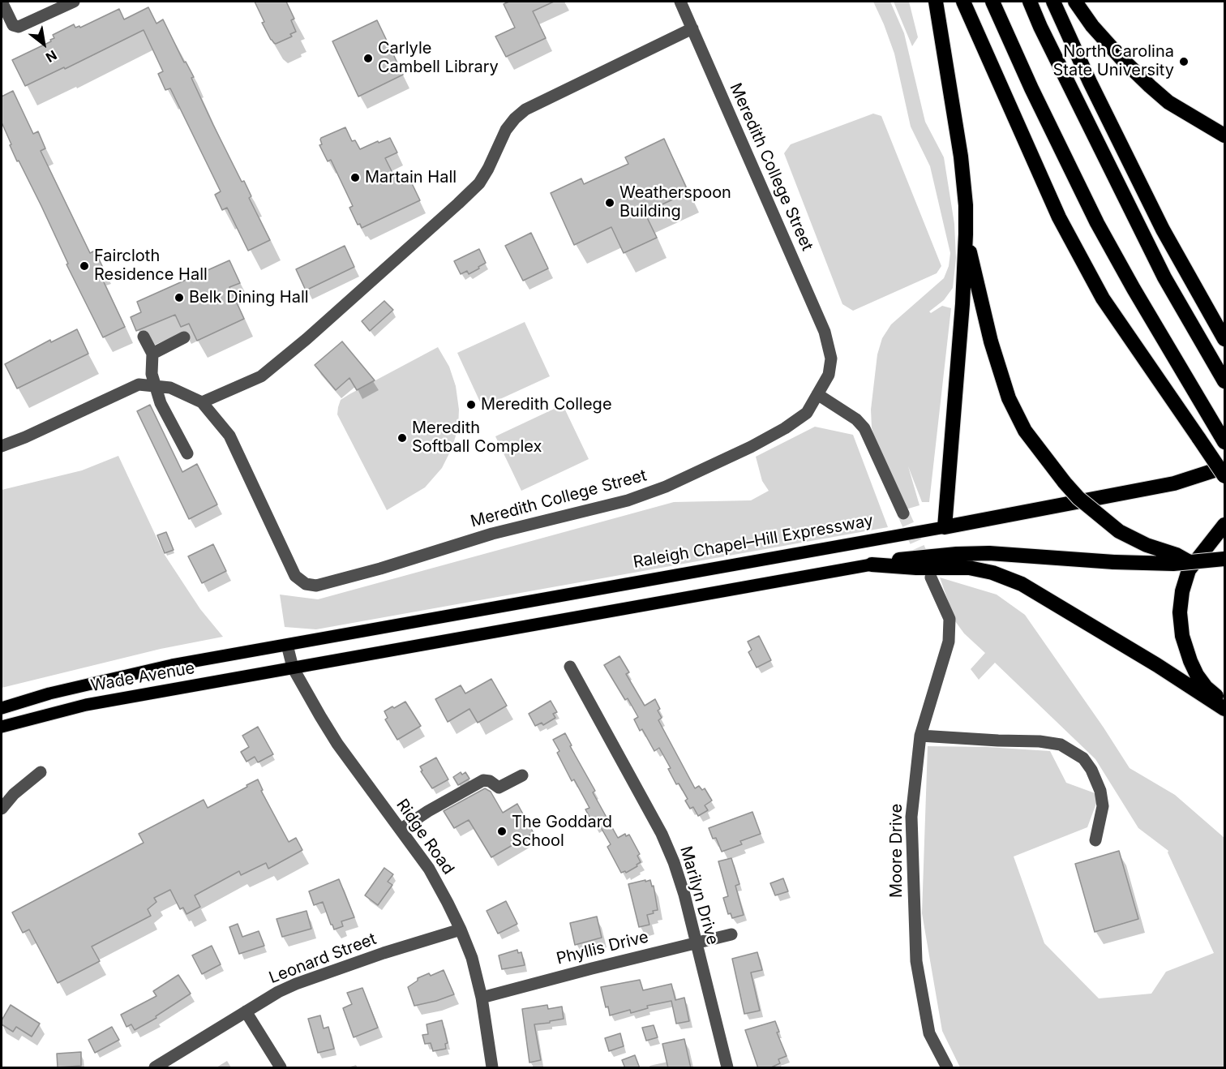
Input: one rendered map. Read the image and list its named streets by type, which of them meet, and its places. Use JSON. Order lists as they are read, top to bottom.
{
  "streets": {
    "highway": ["Raleigh Chapel–Hill Expressway"],
    "main road": ["Wade Avenue"],
    "street": [
      "Meredith College Street",
      "Ridge Road",
      "Moore Drive",
      "Marilyn Drive",
      "Phyllis Drive",
      "Leonard Street"
    ]
  },
  "crossings": [
    ["Raleigh Chapel–Hill Expressway", "Wade Avenue"],
    ["Raleigh Chapel–Hill Expressway", "Ridge Road"],
    ["Wade Avenue", "Ridge Road"],
    ["Ridge Road", "Phyllis Drive"],
    ["Ridge Road", "Leonard Street"],
    ["Marilyn Drive", "Phyllis Drive"]
  ],
  "places": [
    "Carlyle Cambell Library",
    "North Carolina State University",
    "Martain Hall",
    "Weatherspoon Building",
    "Faircloth Residence Hall",
    "Belk Dining Hall",
    "Meredith College",
    "Meredith Softball Complex",
    "The Goddard School"
  ],
  "north": "bottom right"
}
